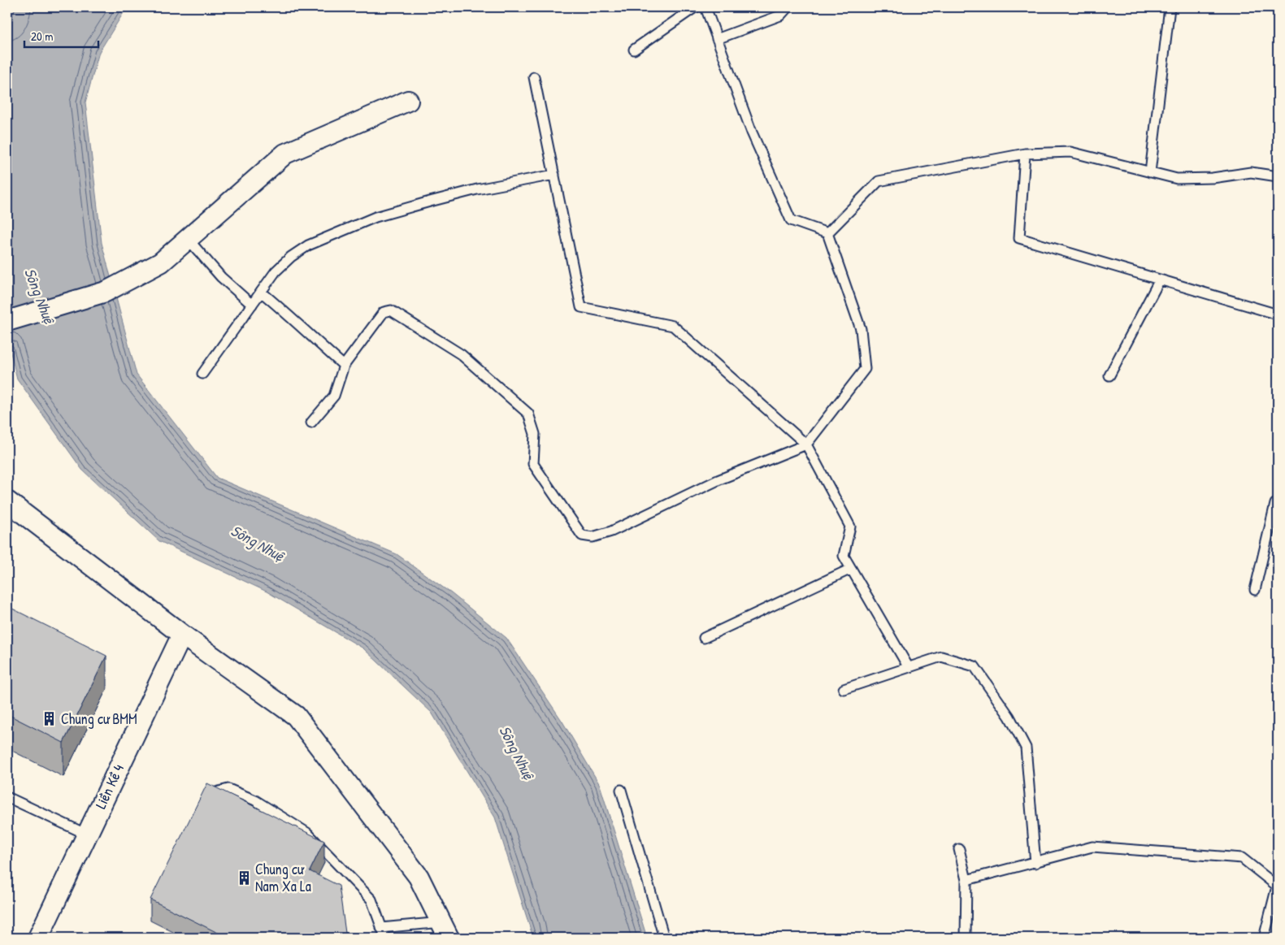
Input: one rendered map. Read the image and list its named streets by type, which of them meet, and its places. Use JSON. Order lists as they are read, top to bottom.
{
  "streets": {
    "street": ["Liền Kề 4"]
  },
  "water": ["Sông Nhuệ"],
  "places": {
    "building": ["Chung cư BMM", "Chung cư Nam Xa La"]
  },
  "scale_bar": "20 m"
}
